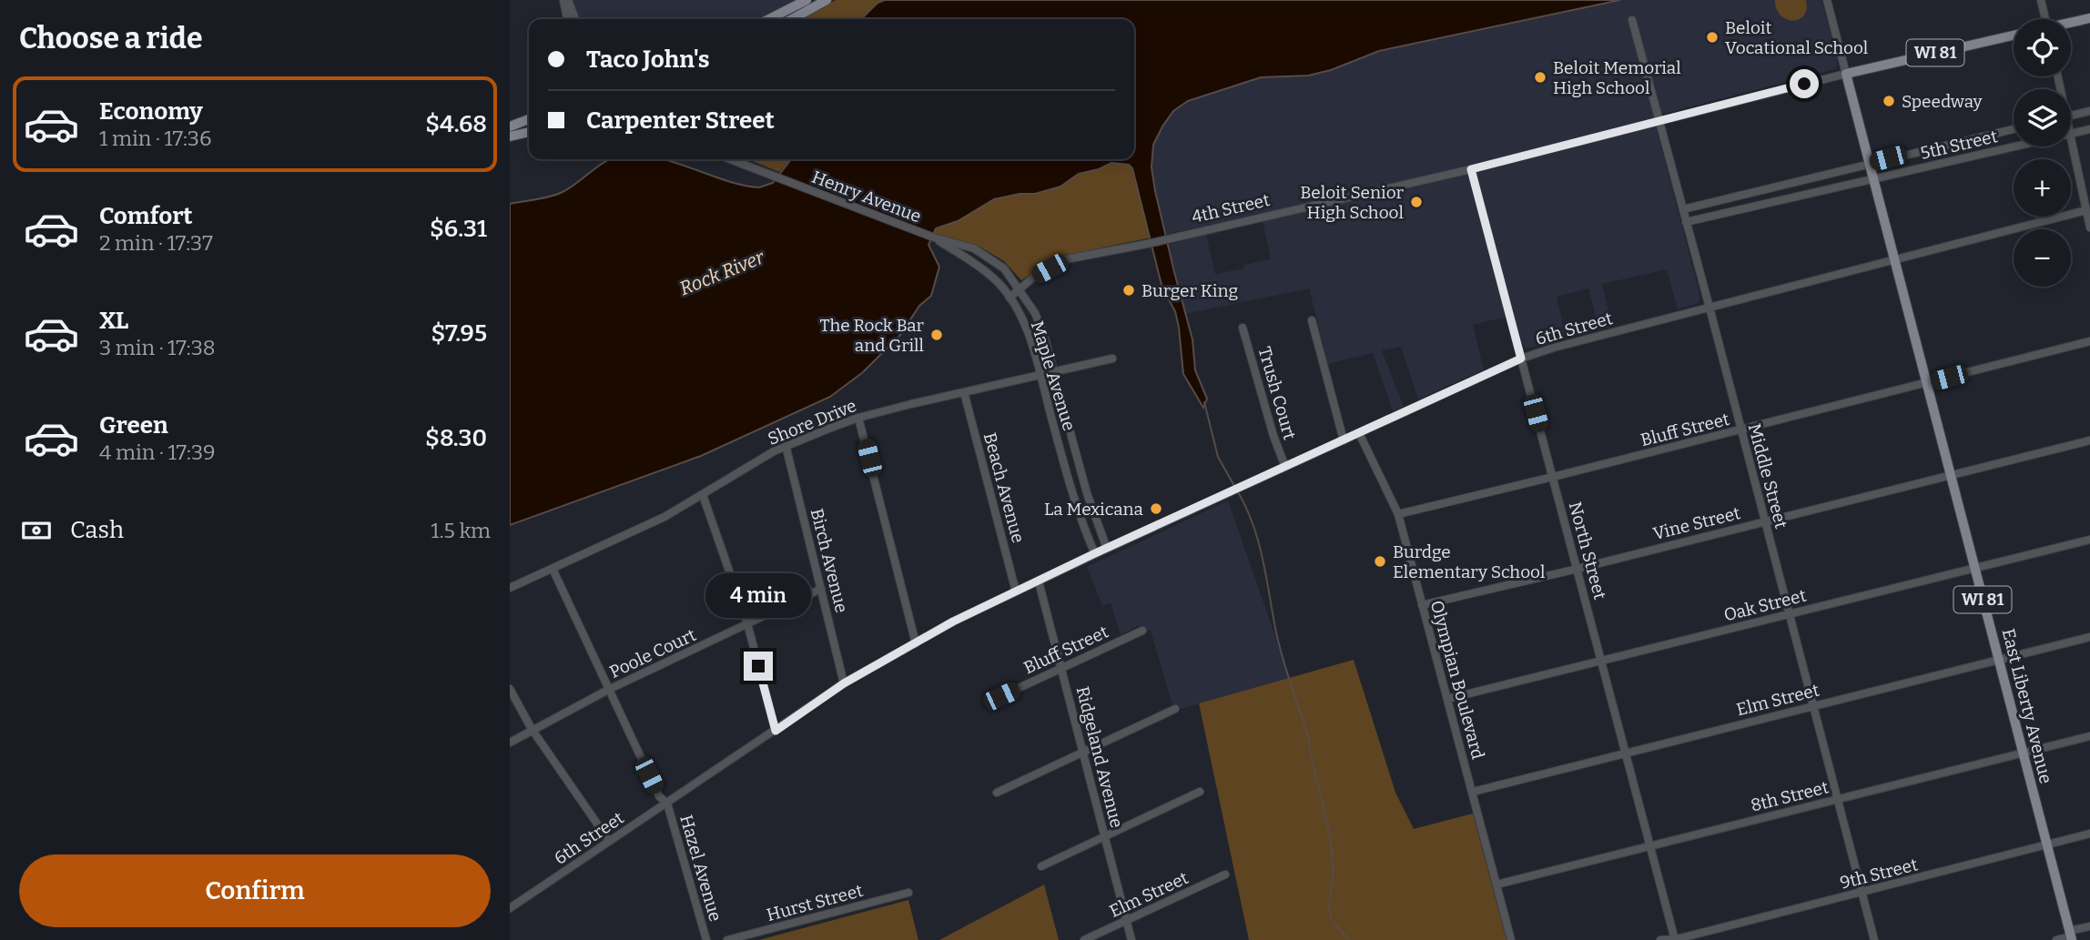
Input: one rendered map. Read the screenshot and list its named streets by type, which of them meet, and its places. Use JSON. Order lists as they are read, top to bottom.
{
  "streets": {
    "main road": ["WI 81", "4th Street", "East Liberty Avenue"],
    "street": [
      "5th Street",
      "Henry Avenue",
      "6th Street",
      "Maple Avenue",
      "Trush Court",
      "Shore Drive",
      "Bluff Street",
      "Middle Street",
      "Beach Avenue",
      "Vine Street",
      "North Street",
      "Birch Avenue",
      "Oak Street",
      "Poole Court",
      "Olympian Boulevard",
      "Elm Street",
      "Ridgeland Avenue",
      "8th Street",
      "Hazel Avenue",
      "9th Street",
      "Hurst Street"
    ]
  },
  "crossings": [
    ["5th Street", "Middle Street"],
    ["5th Street", "East Liberty Avenue"],
    ["Henry Avenue", "Maple Avenue"],
    ["4th Street", "Maple Avenue"],
    ["4th Street", "Middle Street"],
    ["4th Street", "North Street"],
    ["4th Street", "East Liberty Avenue"],
    ["6th Street", "Maple Avenue"],
    ["6th Street", "Trush Court"],
    ["6th Street", "Middle Street"],
    ["6th Street", "Beach Avenue"],
    ["6th Street", "North Street"],
    ["6th Street", "Birch Avenue"],
    ["6th Street", "Olympian Boulevard"],
    ["6th Street", "East Liberty Avenue"],
    ["6th Street", "Ridgeland Avenue"],
    ["6th Street", "Hazel Avenue"],
    ["Maple Avenue", "Shore Drive"],
    ["Shore Drive", "Beach Avenue"],
    ["Shore Drive", "Birch Avenue"],
    ["Shore Drive", "Hazel Avenue"],
    ["Bluff Street", "Middle Street"],
    ["Bluff Street", "North Street"],
    ["Bluff Street", "Olympian Boulevard"],
    ["Bluff Street", "East Liberty Avenue"],
    ["Bluff Street", "Ridgeland Avenue"],
    ["Middle Street", "Vine Street"],
    ["Middle Street", "Oak Street"],
    ["Middle Street", "Elm Street"],
    ["Middle Street", "8th Street"],
    ["Middle Street", "9th Street"],
    ["Vine Street", "North Street"],
    ["Vine Street", "Olympian Boulevard"],
    ["Vine Street", "East Liberty Avenue"],
    ["North Street", "Oak Street"],
    ["North Street", "Elm Street"],
    ["North Street", "8th Street"],
    ["North Street", "9th Street"],
    ["Birch Avenue", "Poole Court"],
    ["Oak Street", "Olympian Boulevard"],
    ["Oak Street", "East Liberty Avenue"],
    ["Poole Court", "Hazel Avenue"],
    ["Olympian Boulevard", "Elm Street"],
    ["Olympian Boulevard", "8th Street"],
    ["Elm Street", "East Liberty Avenue"],
    ["Elm Street", "Ridgeland Avenue"],
    ["East Liberty Avenue", "8th Street"],
    ["East Liberty Avenue", "9th Street"]
  ],
  "water": ["Rock River"],
  "places": [
    "Beloit Vocational School",
    "Beloit Memorial High School",
    "Speedway",
    "Beloit Senior High School",
    "Burger King",
    "The Rock Bar and Grill",
    "La Mexicana",
    "Burdge Elementary School"
  ],
  "page": {
    "heading": "Choose a ride",
    "map_buttons": ["+", "−"],
    "banner": ["Taco John's", "Carpenter Street"],
    "list": [
      {
        "name": "Economy",
        "note": "1 min · 17:36",
        "value": "$4.68"
      },
      {
        "name": "Comfort",
        "note": "2 min · 17:37",
        "value": "$6.31"
      },
      {
        "name": "XL",
        "note": "3 min · 17:38",
        "value": "$7.95"
      },
      {
        "name": "Green",
        "note": "4 min · 17:39",
        "value": "$8.30"
      }
    ],
    "pay": ["Cash", "1.5 km"],
    "bubble": "4 min",
    "buttons": "Confirm"
  }
}
